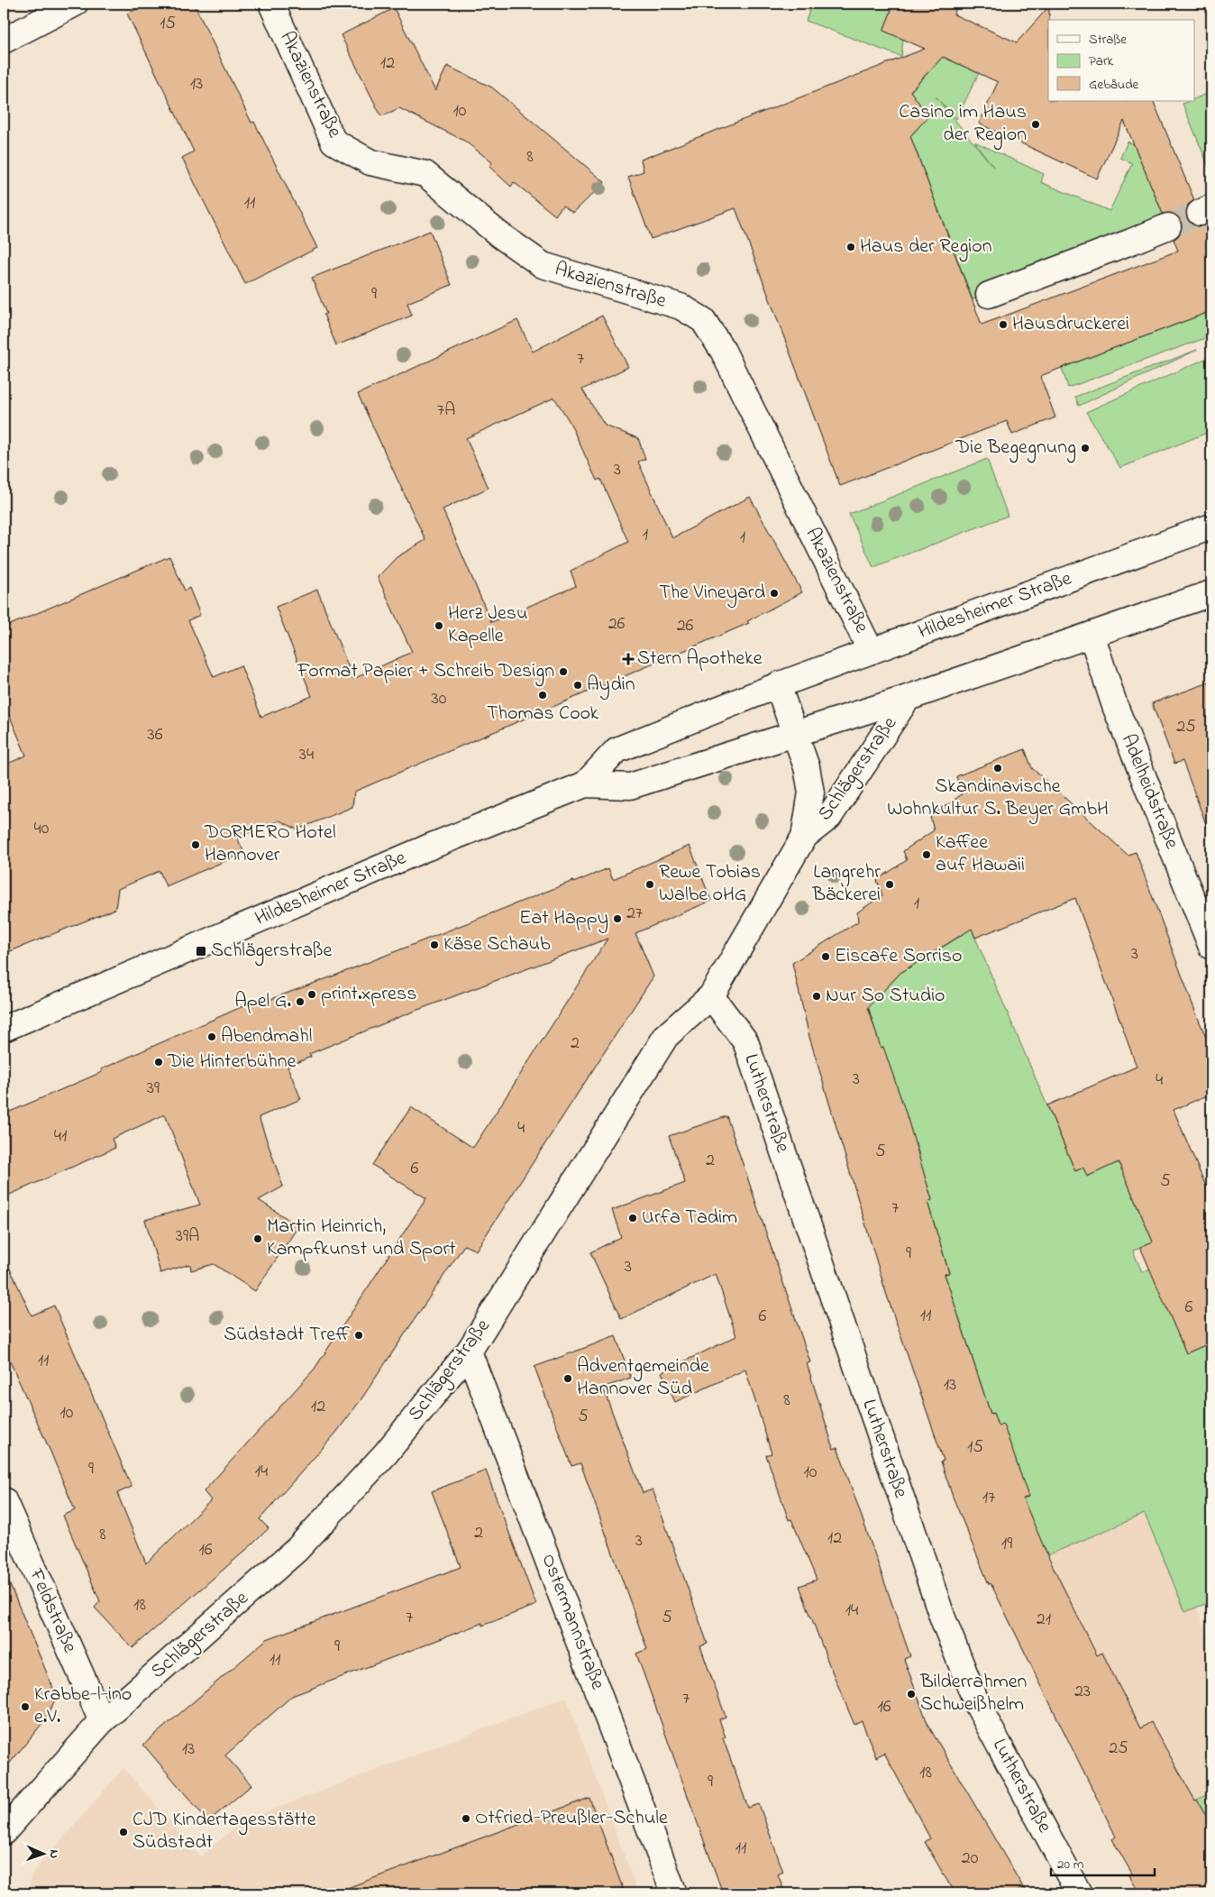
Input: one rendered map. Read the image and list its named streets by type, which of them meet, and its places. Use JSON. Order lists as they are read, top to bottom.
{
  "streets": {
    "street": [
      "Akazienstraße",
      "Hildesheimer Straße",
      "Schlägerstraße",
      "Adelheidstraße",
      "Lutherstraße",
      "Feldstraße",
      "Ostermannstraße"
    ]
  },
  "crossings": [
    ["Akazienstraße", "Hildesheimer Straße"],
    ["Hildesheimer Straße", "Schlägerstraße"],
    ["Hildesheimer Straße", "Adelheidstraße"],
    ["Schlägerstraße", "Lutherstraße"],
    ["Schlägerstraße", "Feldstraße"],
    ["Schlägerstraße", "Ostermannstraße"]
  ],
  "places": {
    "other": [
      "Casino im Haus der Region",
      "Haus der Region",
      "Hausdruckerei",
      "Die Begegnung",
      "The Vineyard",
      "Herz Jesu Kapelle",
      "Format Papier + Schreib Design",
      "Aydin",
      "Thomas Cook",
      "Skandinavische Wohnkultur S. Beyer GmbH",
      "DORMERO Hotel Hannover",
      "Kaffee auf Hawaii",
      "Rewe Tobias Walbe oHG",
      "Langrehr Bäckerei",
      "Eat Happy",
      "Käse Schaub",
      "Eiscafe Sorriso",
      "print.xpress",
      "Nur So Studio",
      "Apel G.",
      "Abendmahl",
      "Die Hinterbühne",
      "Urfa Tadim",
      "Martin Heinrich, Kampfkunst und Sport",
      "Südstadt Treff",
      "Adventgemeinde Hannover Süd",
      "Bilderrahmen Schweißhelm",
      "Krabbe-l-ino e.V.",
      "Otfried-Preußler-Schule",
      "CJD Kindertagesstätte Südstadt"
    ],
    "health": ["Stern Apotheke"],
    "transit": ["Schlägerstraße"]
  },
  "house_numbers": [
    "15",
    "12",
    "13",
    "10",
    "8",
    "11",
    "9",
    "7",
    "7A",
    "3",
    "1",
    "1",
    "26",
    "26",
    "30",
    "25",
    "36",
    "34",
    "40",
    "1",
    "27",
    "3",
    "2",
    "3",
    "4",
    "39",
    "4",
    "41",
    "5",
    "2",
    "6",
    "5",
    "7",
    "39A",
    "9",
    "3",
    "6",
    "11",
    "6",
    "11",
    "13",
    "8",
    "12",
    "10",
    "5",
    "15",
    "9",
    "14",
    "10",
    "17",
    "2",
    "8",
    "12",
    "3",
    "19",
    "16",
    "18",
    "14",
    "7",
    "5",
    "21",
    "9",
    "11",
    "23",
    "7",
    "16",
    "25",
    "13",
    "18",
    "9",
    "11",
    "20"
  ],
  "legend": ["Straße", "Park", "Gebäude"],
  "scale_bar": "20 m",
  "north": "right"
}
